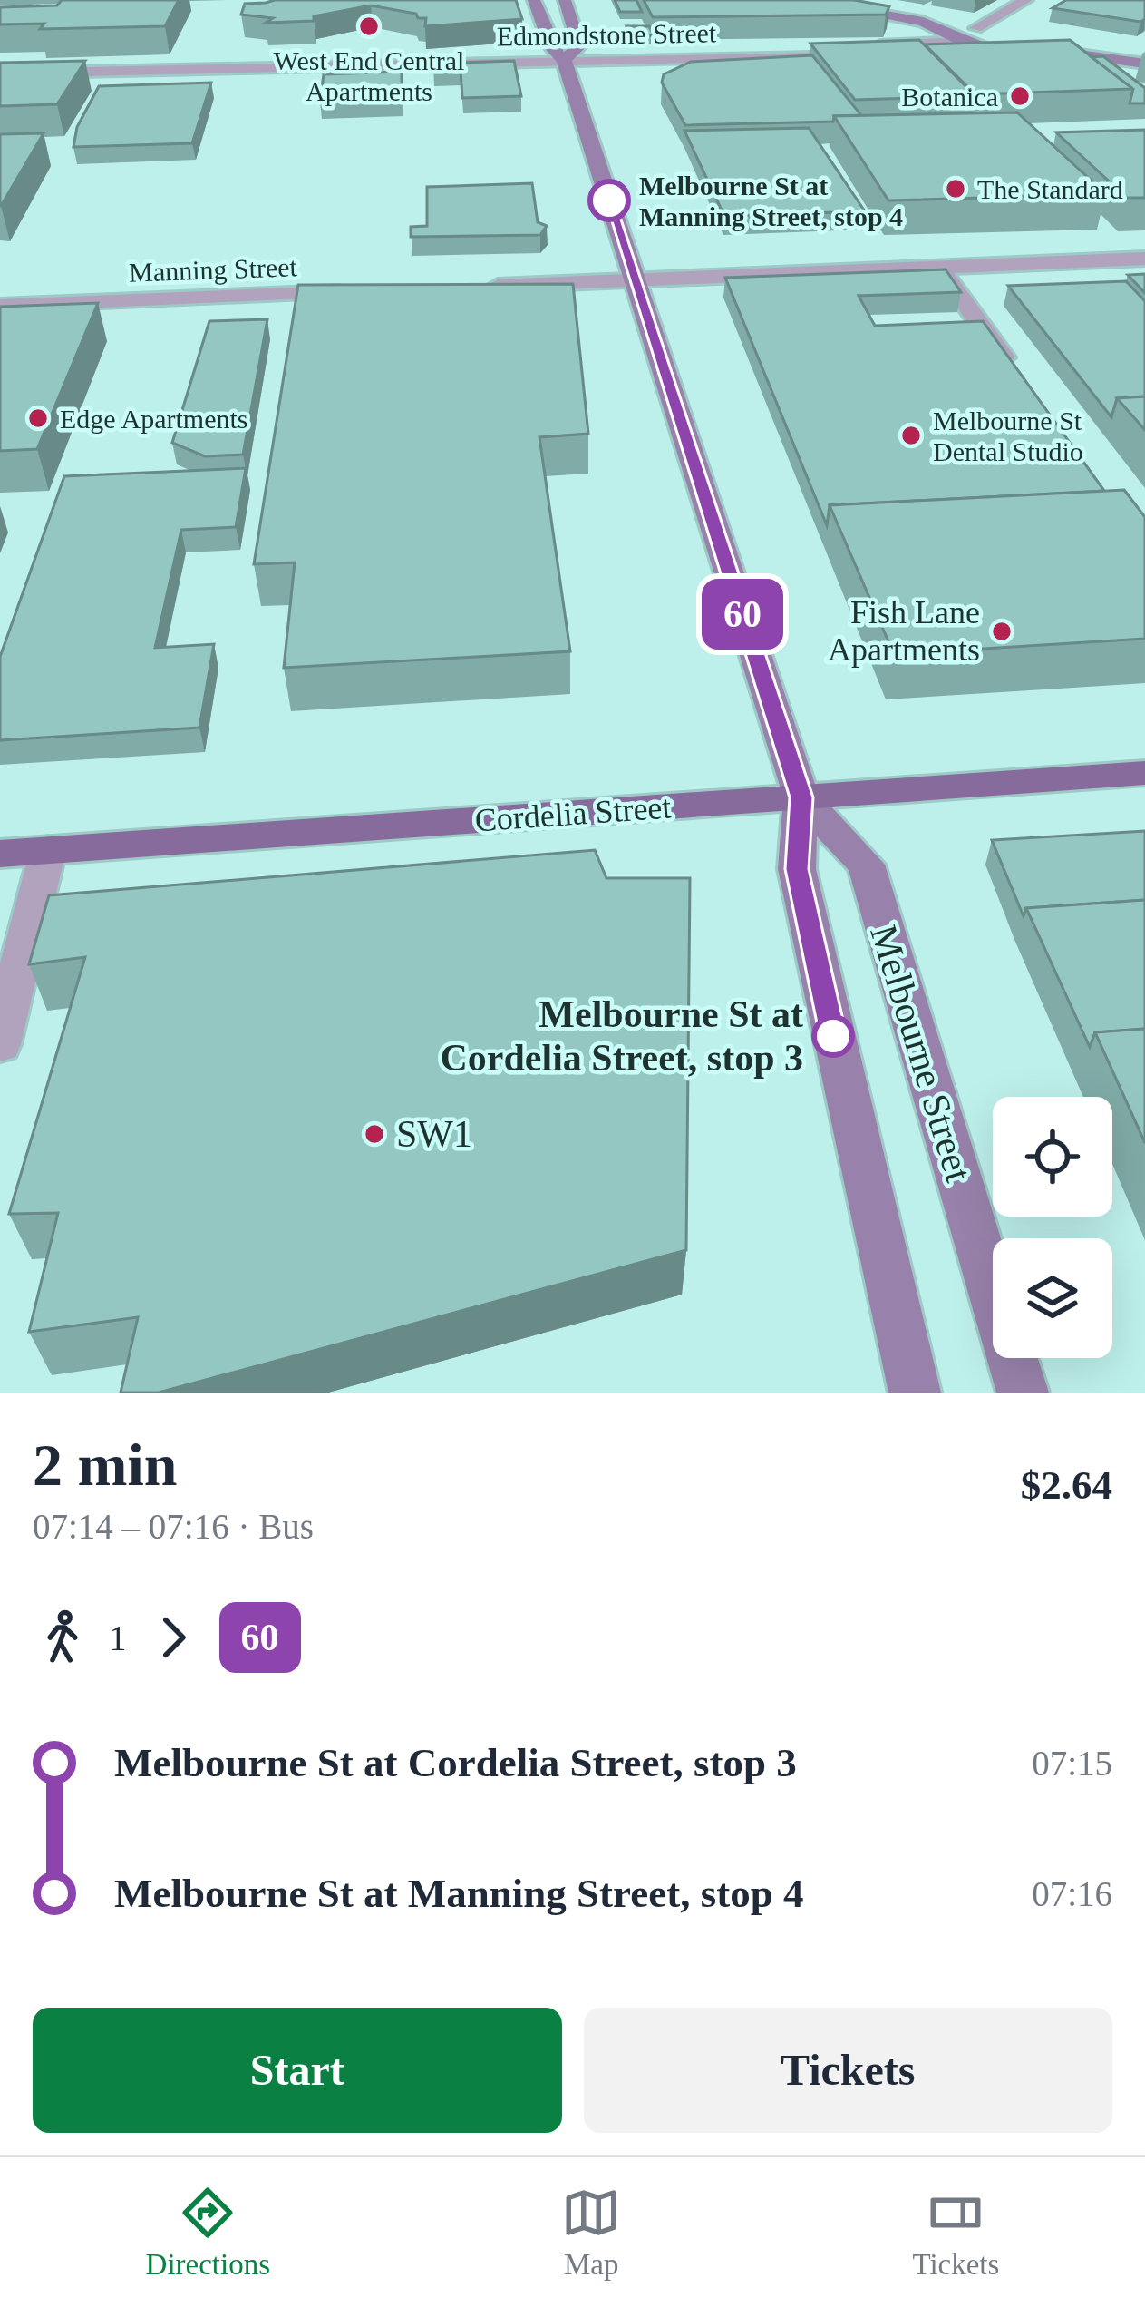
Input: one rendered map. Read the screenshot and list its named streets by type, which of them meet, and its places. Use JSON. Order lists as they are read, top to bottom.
{
  "streets": {
    "main road": ["Cordelia Street", "Melbourne Street"],
    "street": ["Edmondstone Street", "Manning Street"]
  },
  "crossings": [
    ["Edmondstone Street", "Melbourne Street"],
    ["Cordelia Street", "Melbourne Street"]
  ],
  "places": [
    "West End Central Apartments",
    "Botanica",
    "The Standard",
    "Melbourne St at Manning Street, stop 4",
    "Edge Apartments",
    "Melbourne St Dental Studio",
    "Fish Lane Apartments",
    "Melbourne St at Cordelia Street, stop 3",
    "SW1"
  ],
  "lines": ["bus line 60"],
  "page": {
    "on_map": "60",
    "heading": ["2 min", "07:14 – 07:16 · Bus", "$2.64"],
    "legs": ["1", "60"],
    "list": [
      {
        "name": "Melbourne St at Cordelia Street, stop 3",
        "value": "07:15"
      },
      {
        "name": "Melbourne St at Manning Street, stop 4",
        "value": "07:16"
      }
    ],
    "buttons": ["Start", "Tickets"],
    "tabs": ["Directions", "Map", "Tickets"]
  }
}
